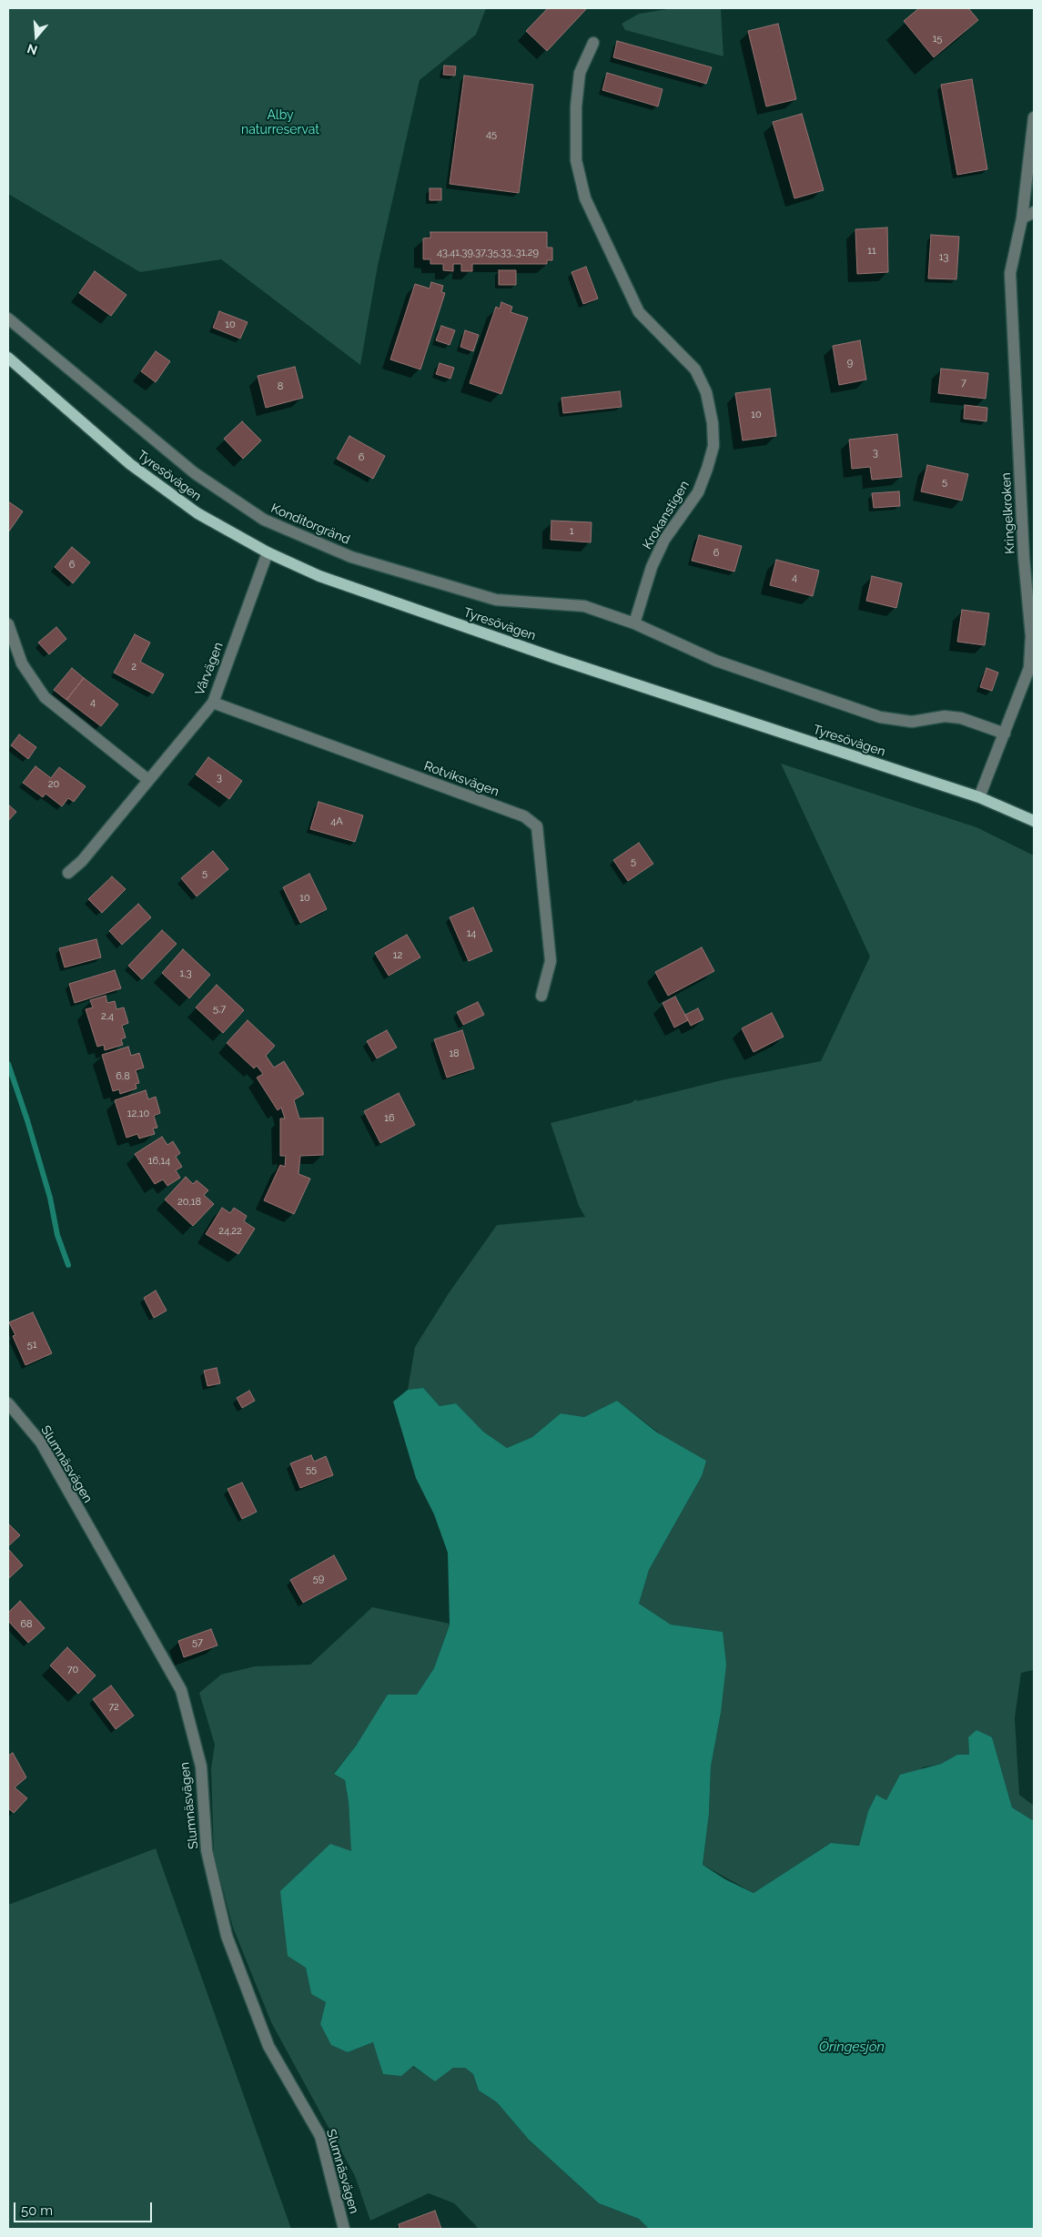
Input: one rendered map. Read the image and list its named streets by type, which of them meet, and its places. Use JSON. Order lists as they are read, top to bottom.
{
  "streets": {
    "main road": ["Tyresövägen"],
    "street": [
      "Kringelkroken",
      "Krokanstigen",
      "Konditorgränd",
      "Vårvägen",
      "Rotviksvägen",
      "Slumnäsvägen"
    ]
  },
  "crossings": [
    ["Tyresövägen", "Kringelkroken"],
    ["Tyresövägen", "Vårvägen"],
    ["Krokanstigen", "Konditorgränd"],
    ["Vårvägen", "Rotviksvägen"]
  ],
  "water": ["Öringesjön"],
  "parks": ["Alby naturreservat"],
  "house_numbers": [
    "15",
    "45",
    "11",
    "43,41,39,37,35,33,,31,29",
    "13",
    "10",
    "9",
    "7",
    "8",
    "10",
    "3",
    "6",
    "5",
    "1",
    "6",
    "6",
    "4",
    "2",
    "4",
    "3",
    "20",
    "4A",
    "5",
    "5",
    "10",
    "14",
    "12",
    "1,3",
    "5,7",
    "2,4",
    "18",
    "6,8",
    "12,10",
    "16",
    "16,14",
    "20,18",
    "24,22",
    "51",
    "55",
    "59",
    "68",
    "57",
    "70",
    "72"
  ],
  "scale_bar": "50 m",
  "north": "bottom"
}
